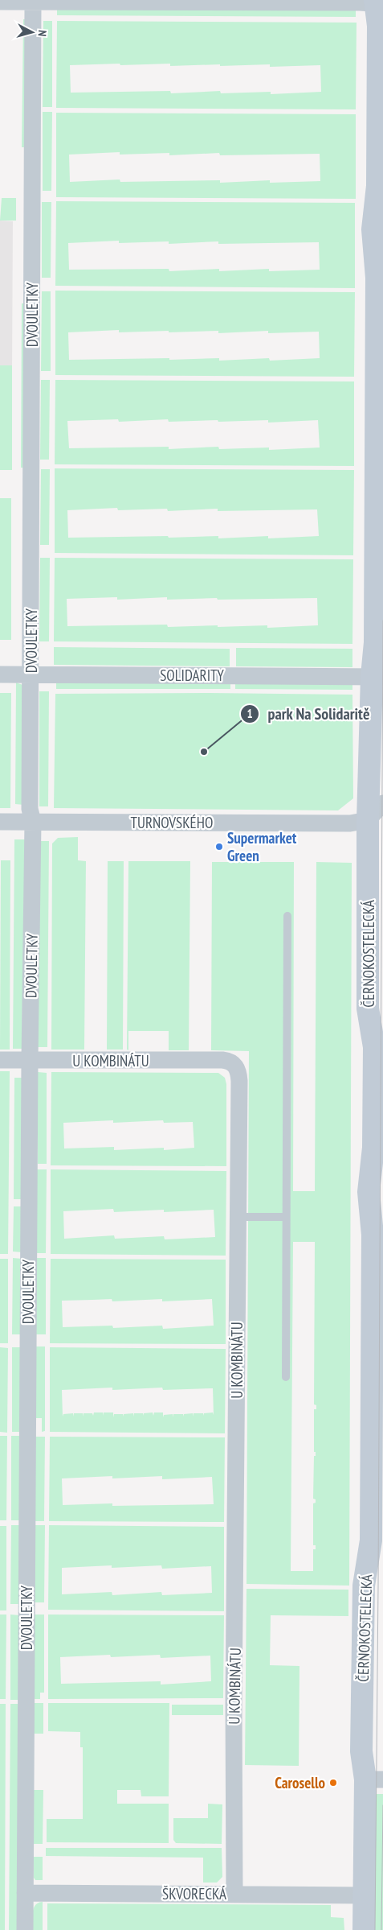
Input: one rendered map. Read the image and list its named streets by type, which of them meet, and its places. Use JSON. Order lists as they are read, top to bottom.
{
  "streets": {
    "main road": ["ČERNOKOSTELECKÁ"],
    "street": [
      "DVOULETKY",
      "SOLIDARITY",
      "TURNOVSKÉHO",
      "U KOMBINÁTU",
      "ŠKVORECKÁ"
    ]
  },
  "crossings": [
    ["DVOULETKY", "SOLIDARITY"],
    ["DVOULETKY", "TURNOVSKÉHO"],
    ["DVOULETKY", "U KOMBINÁTU"],
    ["DVOULETKY", "ŠKVORECKÁ"],
    ["SOLIDARITY", "ČERNOKOSTELECKÁ"],
    ["TURNOVSKÉHO", "ČERNOKOSTELECKÁ"],
    ["ČERNOKOSTELECKÁ", "ŠKVORECKÁ"],
    ["U KOMBINÁTU", "ŠKVORECKÁ"]
  ],
  "places": ["park Na Solidaritě", "Supermarket Green", "Carosello"],
  "north": "right"
}
